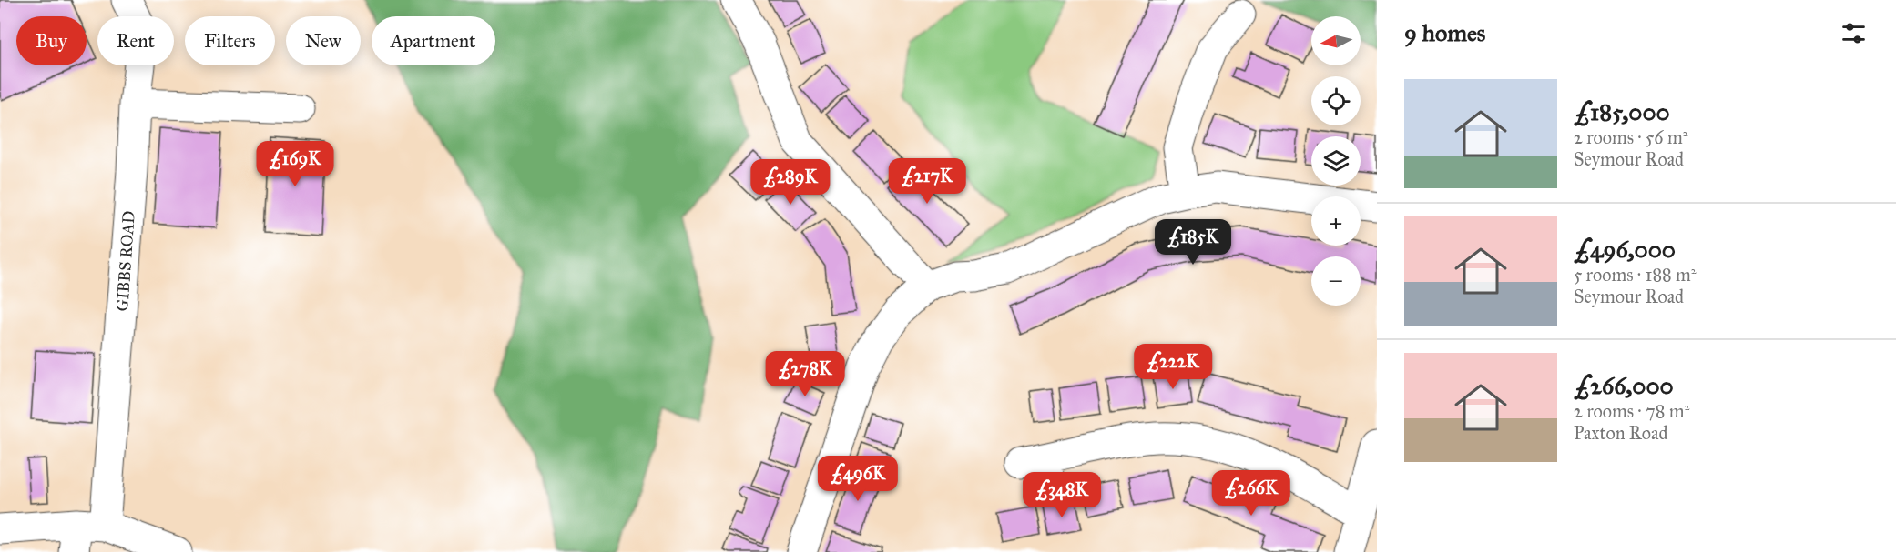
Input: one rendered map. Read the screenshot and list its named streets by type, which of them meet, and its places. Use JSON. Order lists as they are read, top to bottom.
{
  "streets": {
    "street": ["GIBBS ROAD"]
  },
  "north": "left",
  "page": {
    "heading": "9 homes",
    "map_buttons": ["+", "−"],
    "chip": [
      "Buy",
      "Rent",
      "Filters",
      "New",
      "Apartment"
    ],
    "list": [
      {
        "name": "£185,000",
        "note": "2 rooms · 56 m² · Seymour Road"
      },
      {
        "name": "£496,000",
        "note": "5 rooms · 188 m² · Seymour Road"
      },
      {
        "name": "£266,000",
        "note": "2 rooms · 78 m² · Paxton Road"
      }
    ],
    "price": [
      "£169K",
      "£217K",
      "£289K",
      "£185K",
      "£222K",
      "£278K",
      "£496K",
      "£266K",
      "£348K"
    ]
  }
}
